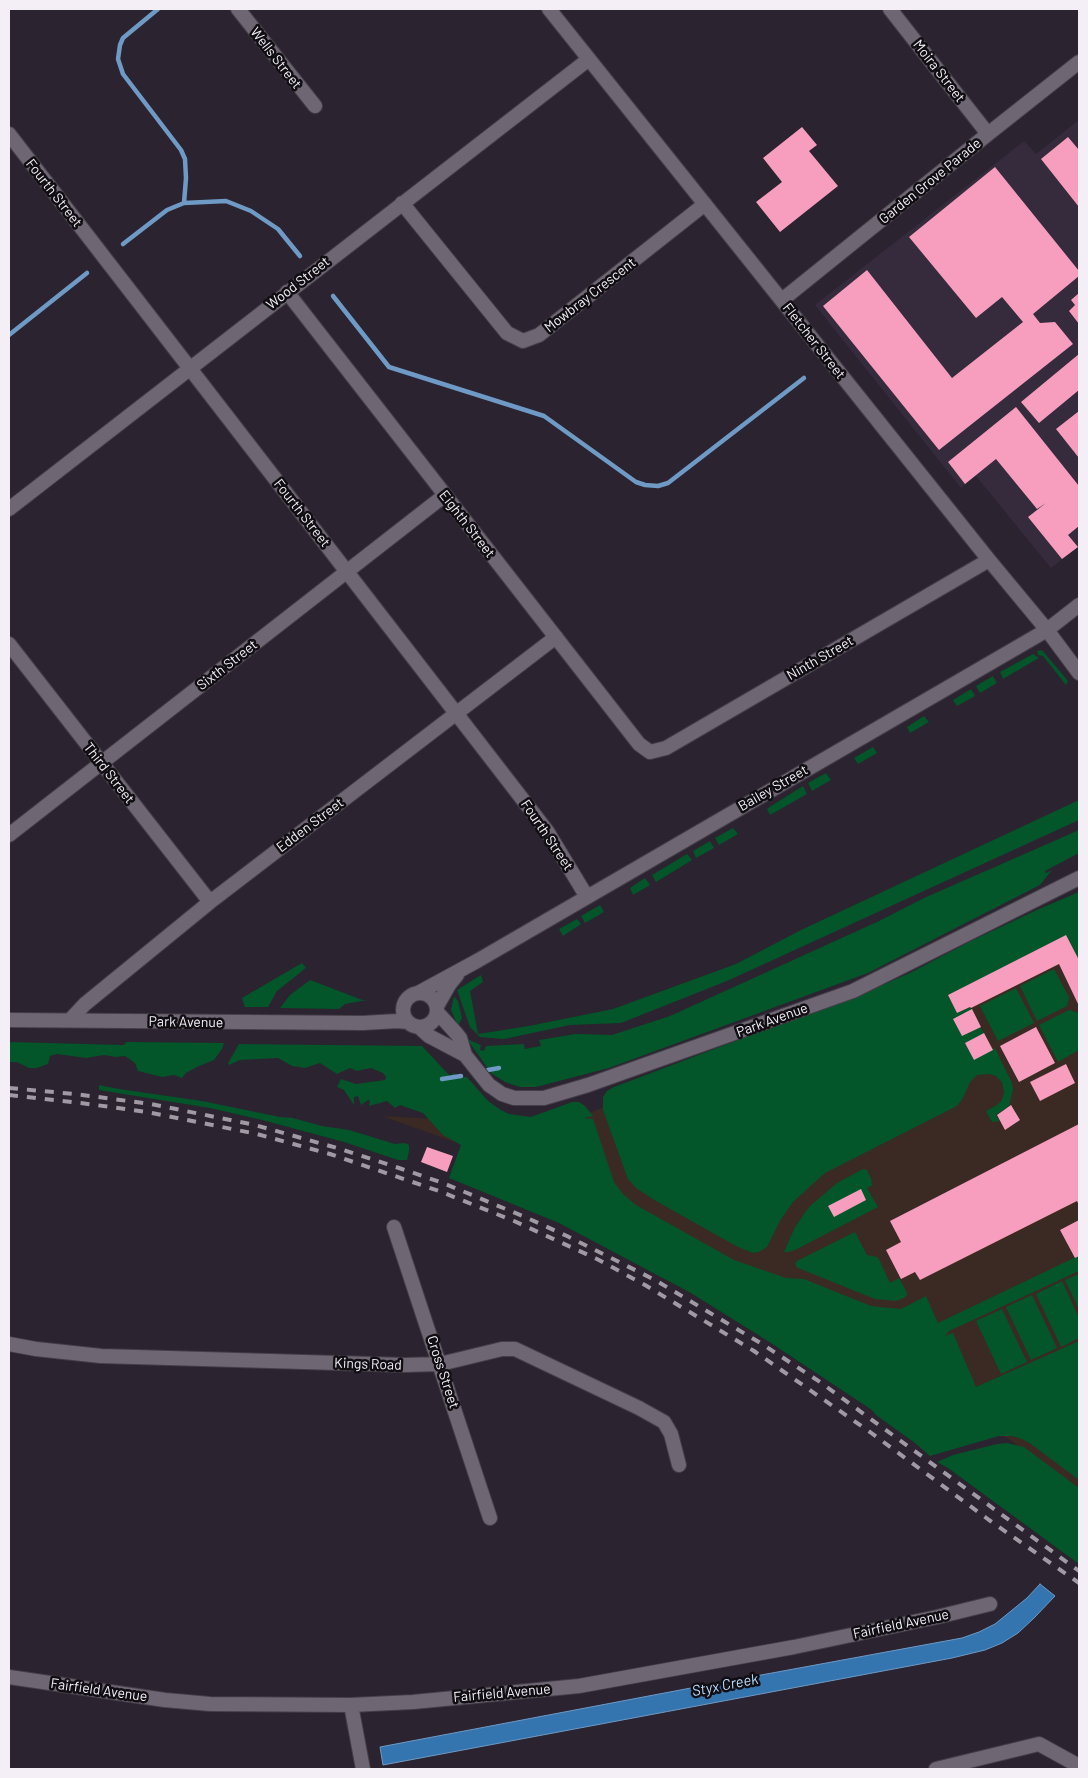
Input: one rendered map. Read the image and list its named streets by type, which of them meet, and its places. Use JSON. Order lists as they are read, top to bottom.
{
  "streets": {
    "street": [
      "Wells Street",
      "Moira Street",
      "Garden Grove Parade",
      "Fourth Street",
      "Wood Street",
      "Mowbray Crescent",
      "Fletcher Street",
      "Eighth Street",
      "Ninth Street",
      "Sixth Street",
      "Third Street",
      "Bailey Street",
      "Edden Street",
      "Park Avenue",
      "Kings Road",
      "Cross Street",
      "Fairfield Avenue"
    ]
  },
  "crossings": [
    ["Moira Street", "Garden Grove Parade"],
    ["Garden Grove Parade", "Fletcher Street"],
    ["Fourth Street", "Wood Street"],
    ["Fourth Street", "Sixth Street"],
    ["Fourth Street", "Bailey Street"],
    ["Fourth Street", "Edden Street"],
    ["Wood Street", "Mowbray Crescent"],
    ["Wood Street", "Fletcher Street"],
    ["Wood Street", "Eighth Street"],
    ["Mowbray Crescent", "Fletcher Street"],
    ["Fletcher Street", "Ninth Street"],
    ["Fletcher Street", "Bailey Street"],
    ["Eighth Street", "Ninth Street"],
    ["Eighth Street", "Sixth Street"],
    ["Eighth Street", "Edden Street"],
    ["Sixth Street", "Third Street"],
    ["Third Street", "Edden Street"],
    ["Bailey Street", "Park Avenue"],
    ["Edden Street", "Park Avenue"],
    ["Kings Road", "Cross Street"]
  ],
  "water": ["Styx Creek"]
}
